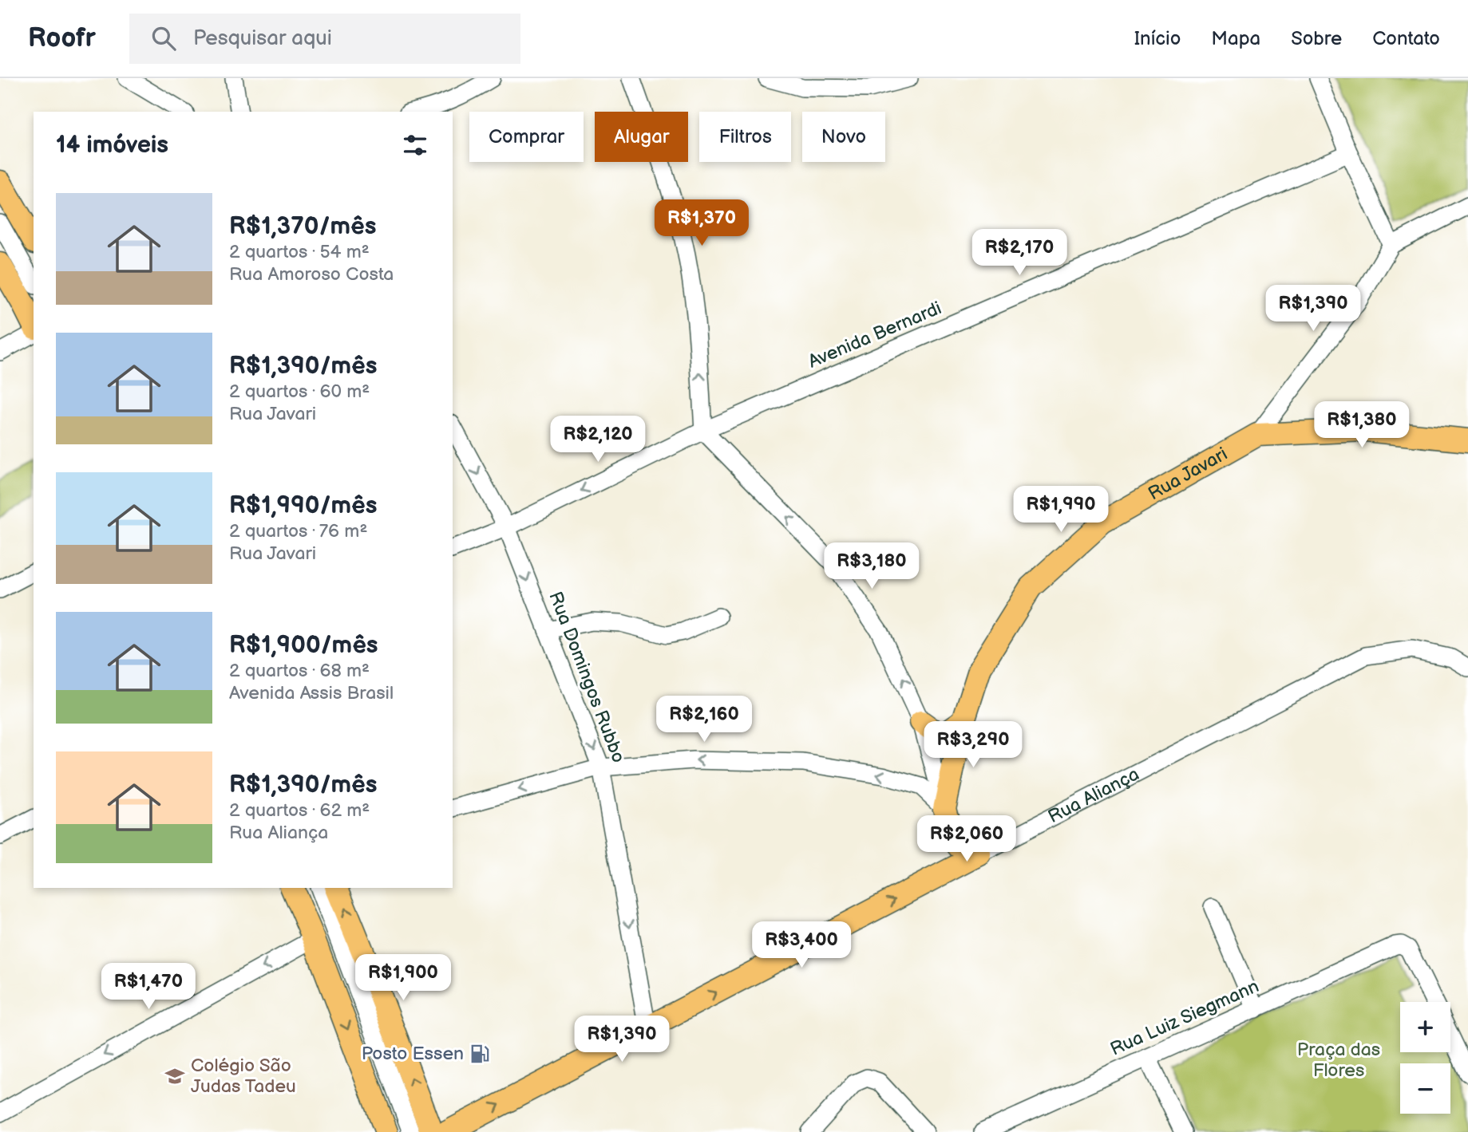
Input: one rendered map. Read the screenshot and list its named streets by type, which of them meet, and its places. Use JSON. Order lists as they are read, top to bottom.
{
  "streets": {
    "main road": ["Rua Javari", "Rua Aliança"],
    "street": ["Avenida Bernardi", "Rua Domingos Rubbo", "Rua Luiz Siegmann"]
  },
  "crossings": [
    ["Avenida Bernardi", "Rua Domingos Rubbo"],
    ["Rua Domingos Rubbo", "Rua Aliança"]
  ],
  "one_way": ["Rua Domingos Rubbo", "Rua Aliança"],
  "parks": ["Praça das Flores"],
  "places": {
    "fuel station": ["Posto Essen"],
    "school or university": ["Colégio São Judas Tadeu"]
  },
  "page": {
    "header": "Roofr",
    "search": "Pesquisar aqui",
    "nav": [
      "Início",
      "Mapa",
      "Sobre",
      "Contato"
    ],
    "chip": [
      "Comprar",
      "Alugar",
      "Filtros",
      "Novo"
    ],
    "heading": "14 imóveis",
    "list": [
      {
        "name": "R$1,370/mês",
        "note": "2 quartos · 54 m² · Rua Amoroso Costa"
      },
      {
        "name": "R$1,390/mês",
        "note": "2 quartos · 60 m² · Rua Javari"
      },
      {
        "name": "R$1,990/mês",
        "note": "2 quartos · 76 m² · Rua Javari"
      },
      {
        "name": "R$1,900/mês",
        "note": "2 quartos · 68 m² · Avenida Assis Brasil"
      },
      {
        "name": "R$1,390/mês",
        "note": "2 quartos · 62 m² · Rua Aliança"
      }
    ],
    "price": [
      "R$1,370",
      "R$2,170",
      "R$1,390",
      "R$1,380",
      "R$2,120",
      "R$1,990",
      "R$3,180",
      "R$2,160",
      "R$3,290",
      "R$2,060",
      "R$3,400",
      "R$1,900",
      "R$1,470",
      "R$1,390"
    ],
    "map_buttons": ["+", "−"]
  }
}
